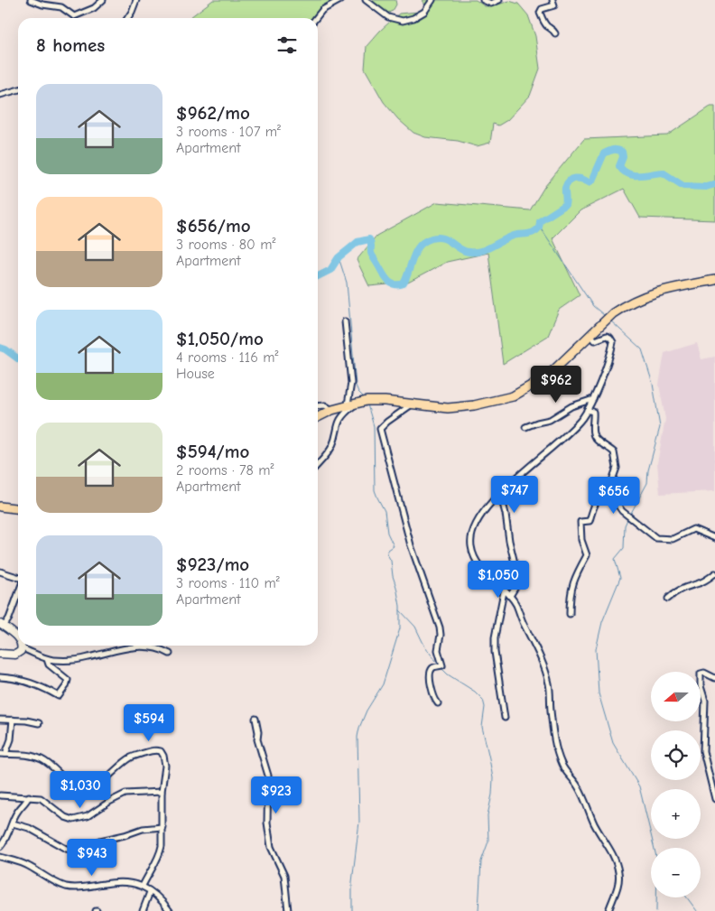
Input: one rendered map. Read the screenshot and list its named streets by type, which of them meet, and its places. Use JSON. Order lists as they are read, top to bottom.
{
  "north": "left",
  "page": {
    "heading": "8 homes",
    "list": [
      {
        "name": "$962/mo",
        "note": "3 rooms · 107 m² · Apartment"
      },
      {
        "name": "$656/mo",
        "note": "3 rooms · 80 m² · Apartment"
      },
      {
        "name": "$1,050/mo",
        "note": "4 rooms · 116 m² · House"
      },
      {
        "name": "$594/mo",
        "note": "2 rooms · 78 m² · Apartment"
      },
      {
        "name": "$923/mo",
        "note": "3 rooms · 110 m² · Apartment"
      }
    ],
    "price": [
      "$962",
      "$747",
      "$656",
      "$1,050",
      "$594",
      "$1,030",
      "$923",
      "$943"
    ],
    "map_buttons": ["+", "−"]
  }
}
